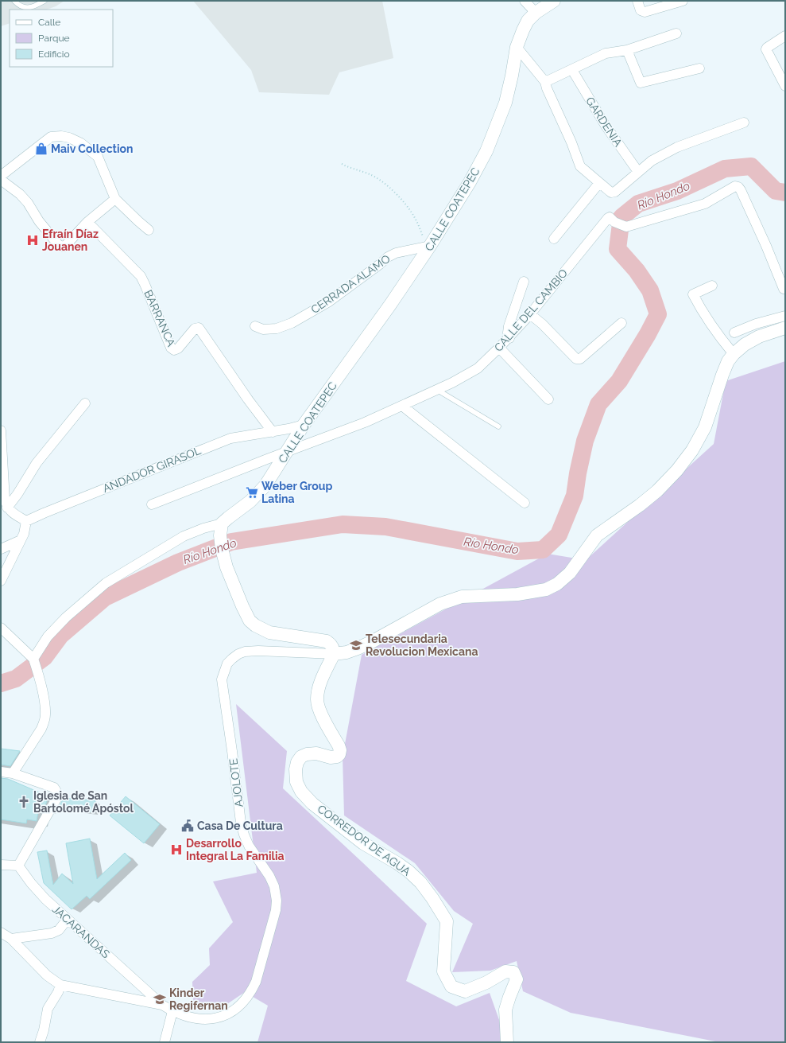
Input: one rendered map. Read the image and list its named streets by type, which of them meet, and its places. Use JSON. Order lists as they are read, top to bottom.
{
  "streets": {
    "main road": ["CALLE COATEPEC", "CORREDOR DE AGUA"],
    "street": [
      "GARDENIA",
      "CERRADA ALAMO",
      "CALLE DEL CAMBIO",
      "BARRANCA",
      "ANDADOR GIRASOL",
      "AJOLOTE",
      "JACARANDAS"
    ]
  },
  "crossings": [
    ["CALLE COATEPEC", "CERRADA ALAMO"],
    ["CALLE COATEPEC", "CALLE DEL CAMBIO"],
    ["CALLE COATEPEC", "ANDADOR GIRASOL"],
    ["BARRANCA", "ANDADOR GIRASOL"],
    ["AJOLOTE", "CORREDOR DE AGUA"],
    ["AJOLOTE", "JACARANDAS"]
  ],
  "water": ["Río Hondo"],
  "places": {
    "shop": ["Maiv Collection"],
    "hospital": ["Efraín Díaz Jouanen", "Desarrollo Integral La Familia"],
    "supermarket": ["Weber Group Latina"],
    "school or university": ["Telesecundaria Revolucion Mexicana", "Kinder Regifernan"],
    "church": ["Iglesia de San Bartolomé Apóstol"],
    "public building": ["Casa De Cultura"]
  },
  "legend": ["Calle", "Parque", "Edificio"]
}
